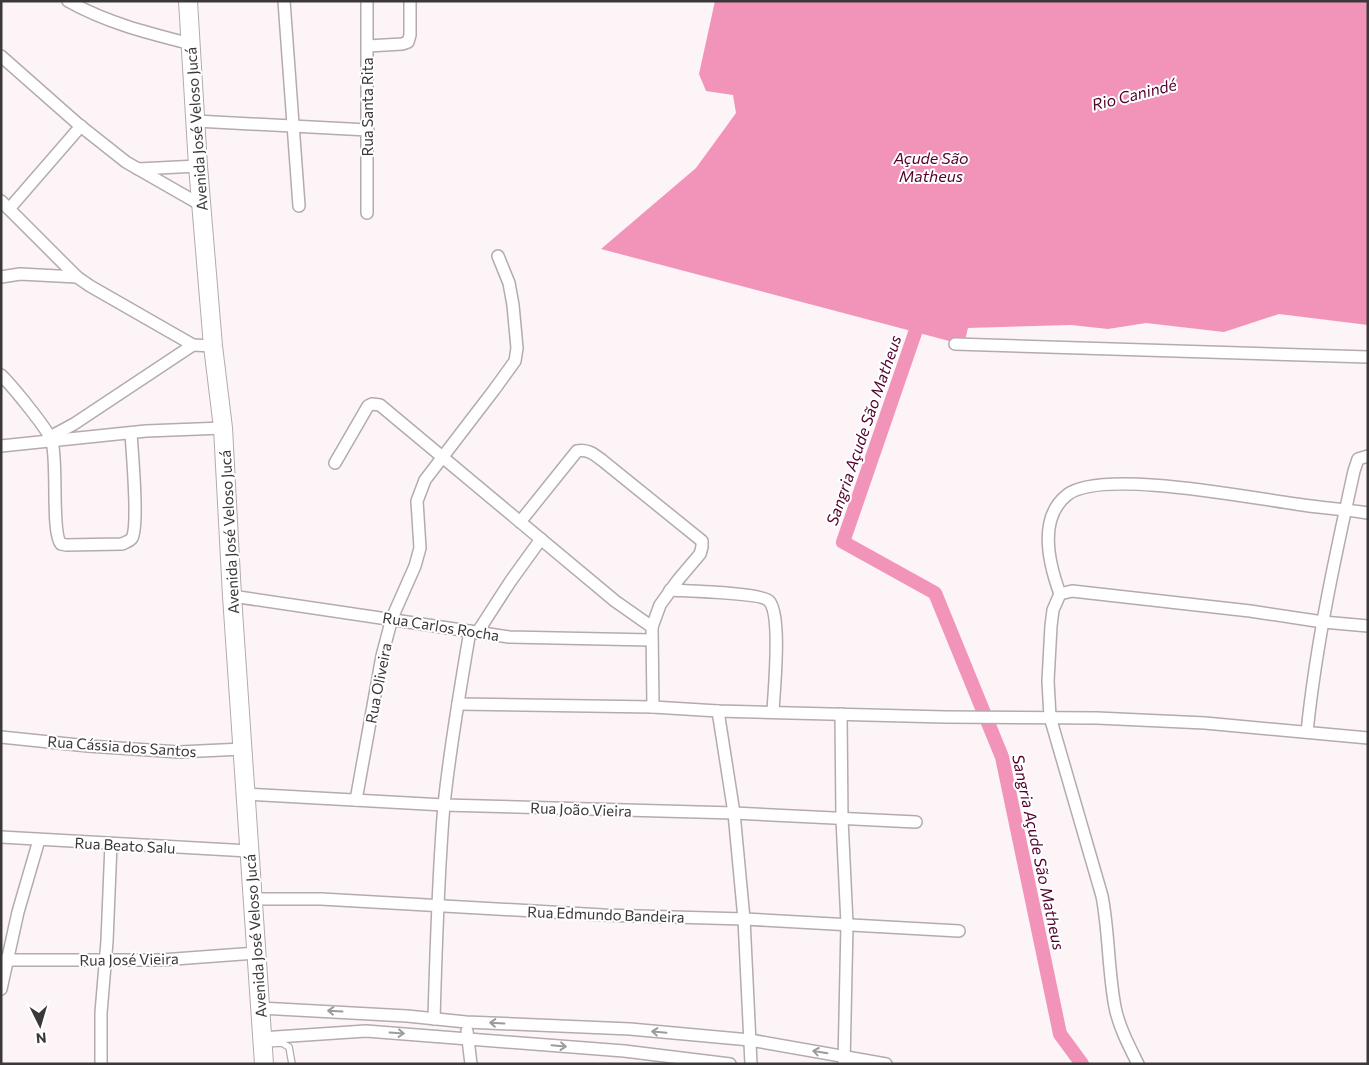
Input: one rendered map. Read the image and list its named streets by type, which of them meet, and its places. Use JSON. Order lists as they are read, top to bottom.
{
  "streets": {
    "main road": ["Avenida José Veloso Jucá"],
    "street": [
      "Rua Santa Rita",
      "Rua Carlos Rocha",
      "Rua Oliveira",
      "Rua Cássia dos Santos",
      "Rua João Vieira",
      "Rua Beato Salu",
      "Rua Edmundo Bandeira",
      "Rua José Vieira"
    ]
  },
  "crossings": [
    ["Avenida José Veloso Jucá", "Rua Carlos Rocha"],
    ["Avenida José Veloso Jucá", "Rua Cássia dos Santos"],
    ["Avenida José Veloso Jucá", "Rua João Vieira"],
    ["Avenida José Veloso Jucá", "Rua Beato Salu"],
    ["Avenida José Veloso Jucá", "Rua Edmundo Bandeira"],
    ["Avenida José Veloso Jucá", "Rua José Vieira"],
    ["Rua Carlos Rocha", "Rua Oliveira"],
    ["Rua Oliveira", "Rua João Vieira"]
  ],
  "water": ["Rio Canindé", "Açude São Matheus", "Sangria Açude São Matheus"],
  "north": "bottom"
}
